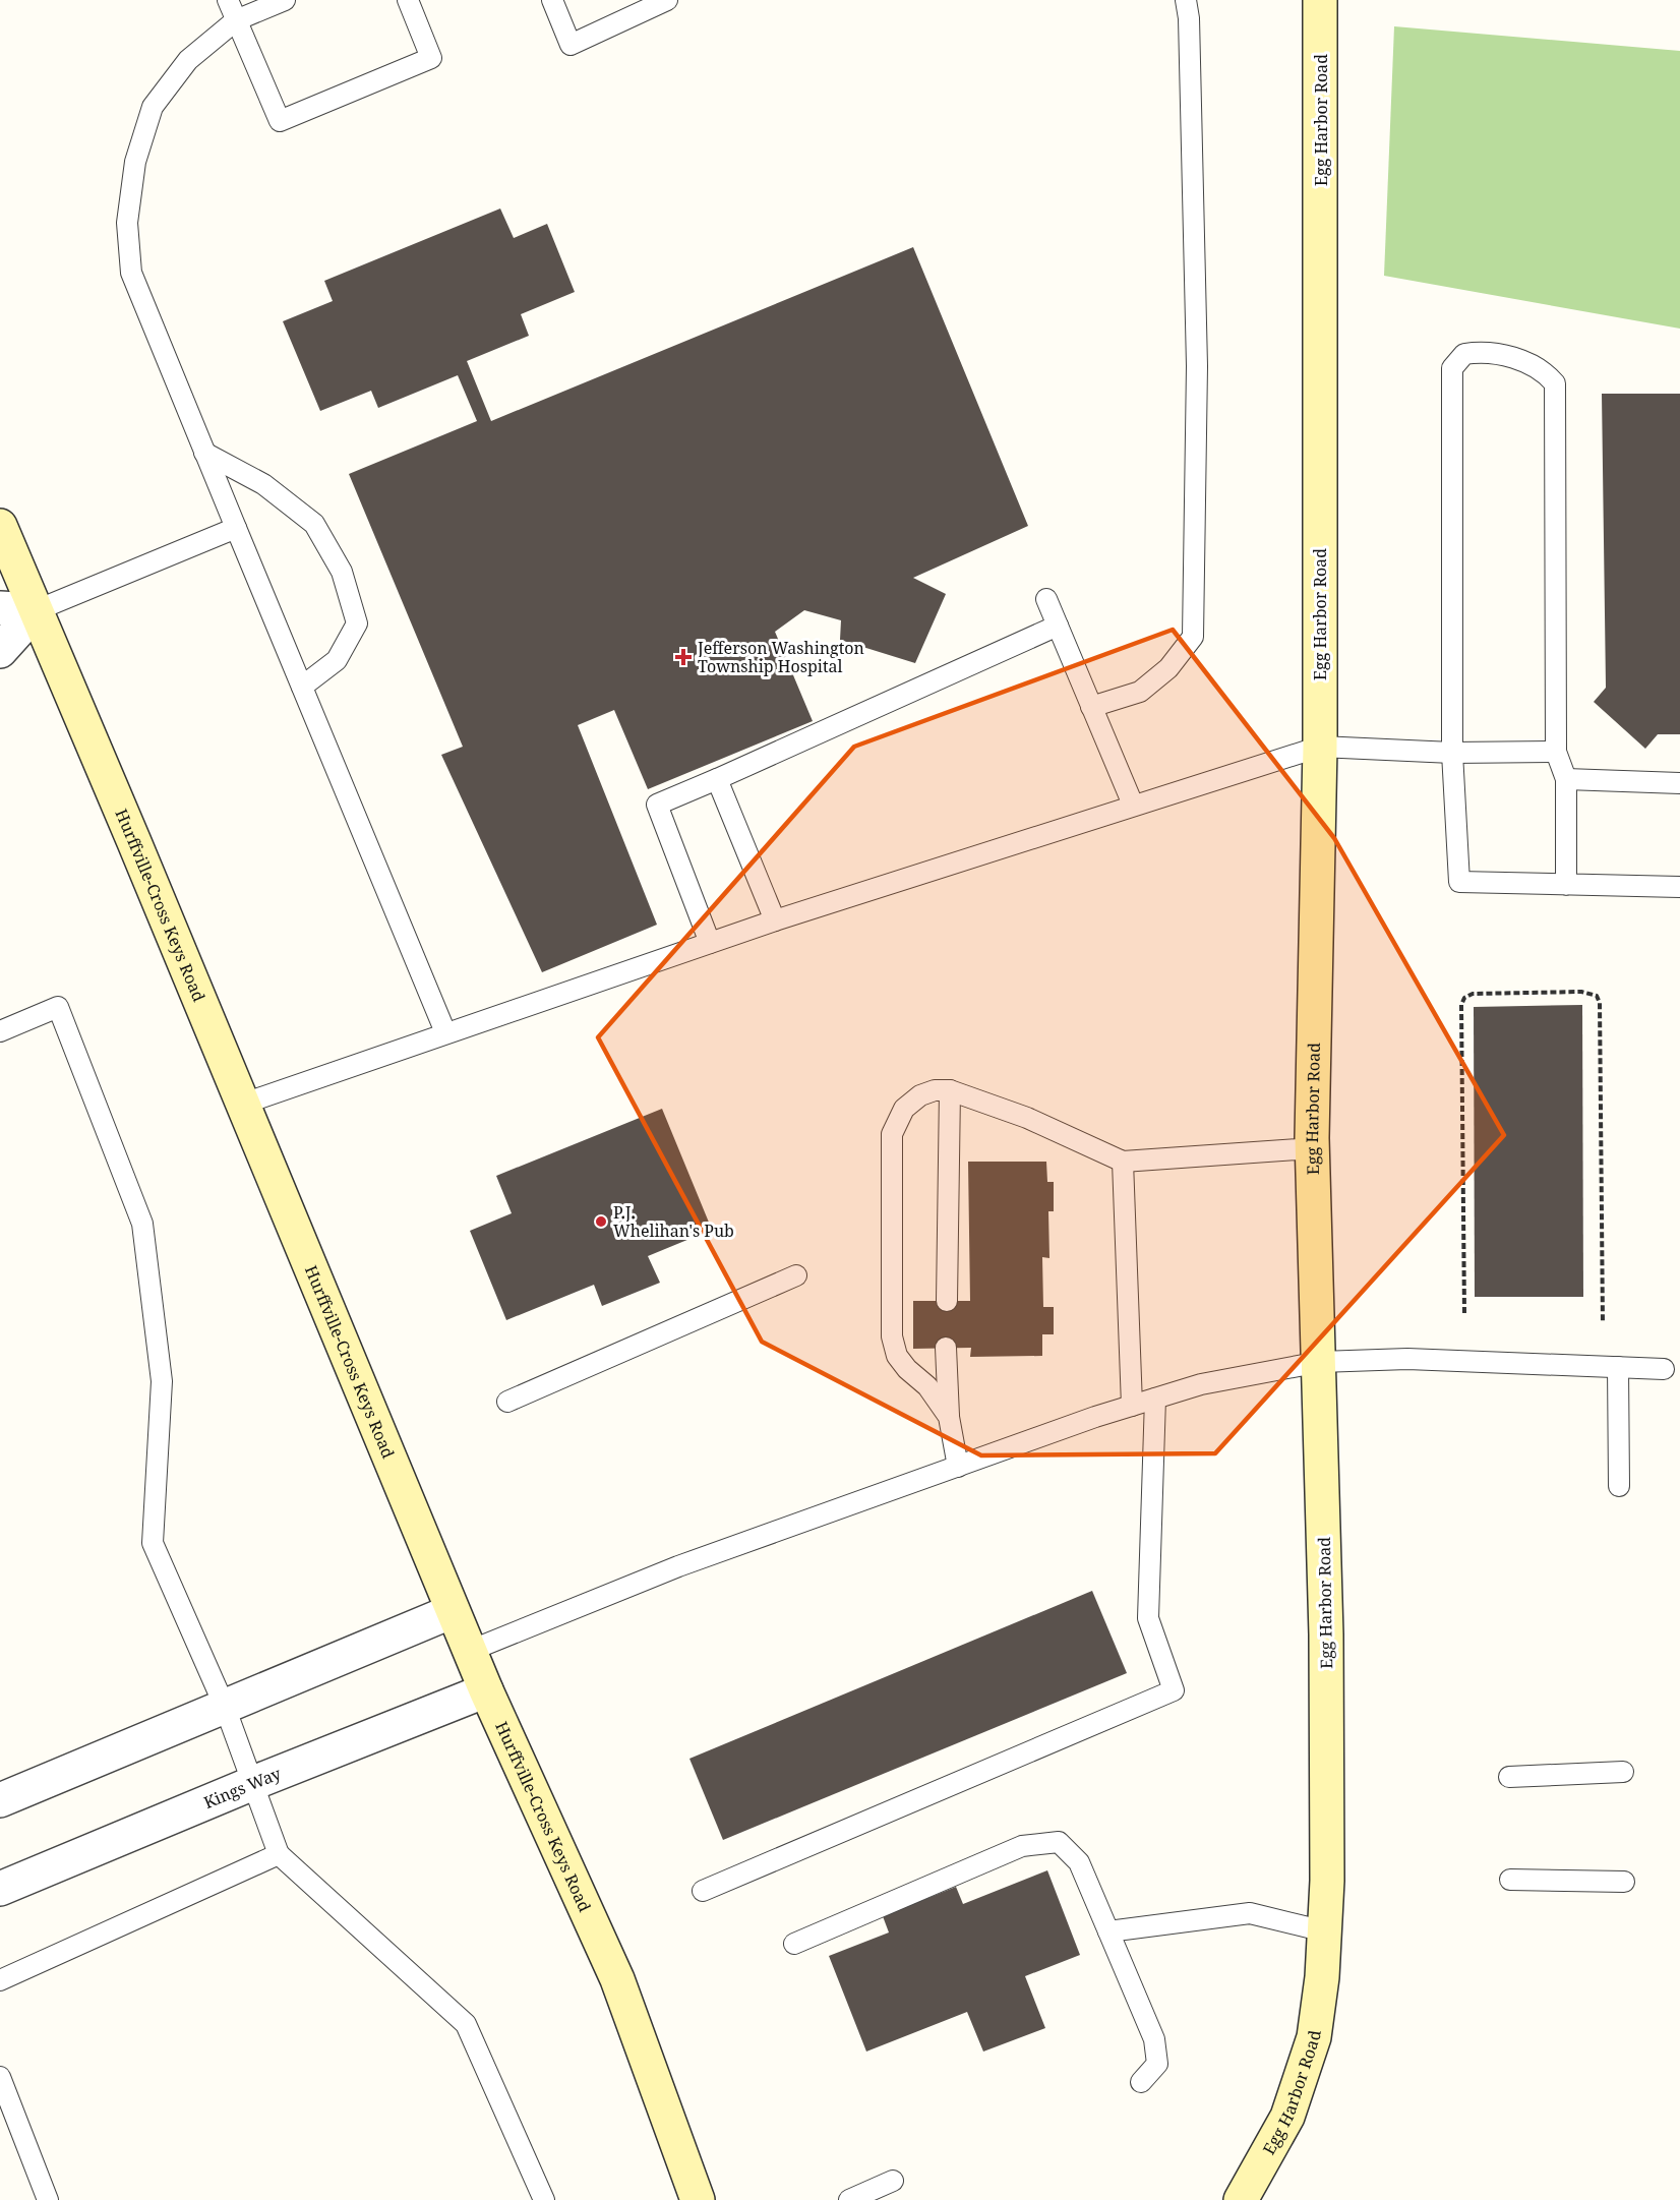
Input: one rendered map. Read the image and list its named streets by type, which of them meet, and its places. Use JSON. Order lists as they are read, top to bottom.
{
  "streets": {
    "main road": ["Egg Harbor Road", "Hurffville-Cross Keys Road"],
    "street": ["Kings Way"]
  },
  "crossings": [
    ["Hurffville-Cross Keys Road", "Kings Way"]
  ],
  "places": {
    "health": ["Jefferson Washington Township Hospital"],
    "other": ["P.J. Whelihan's Pub"]
  }
}
